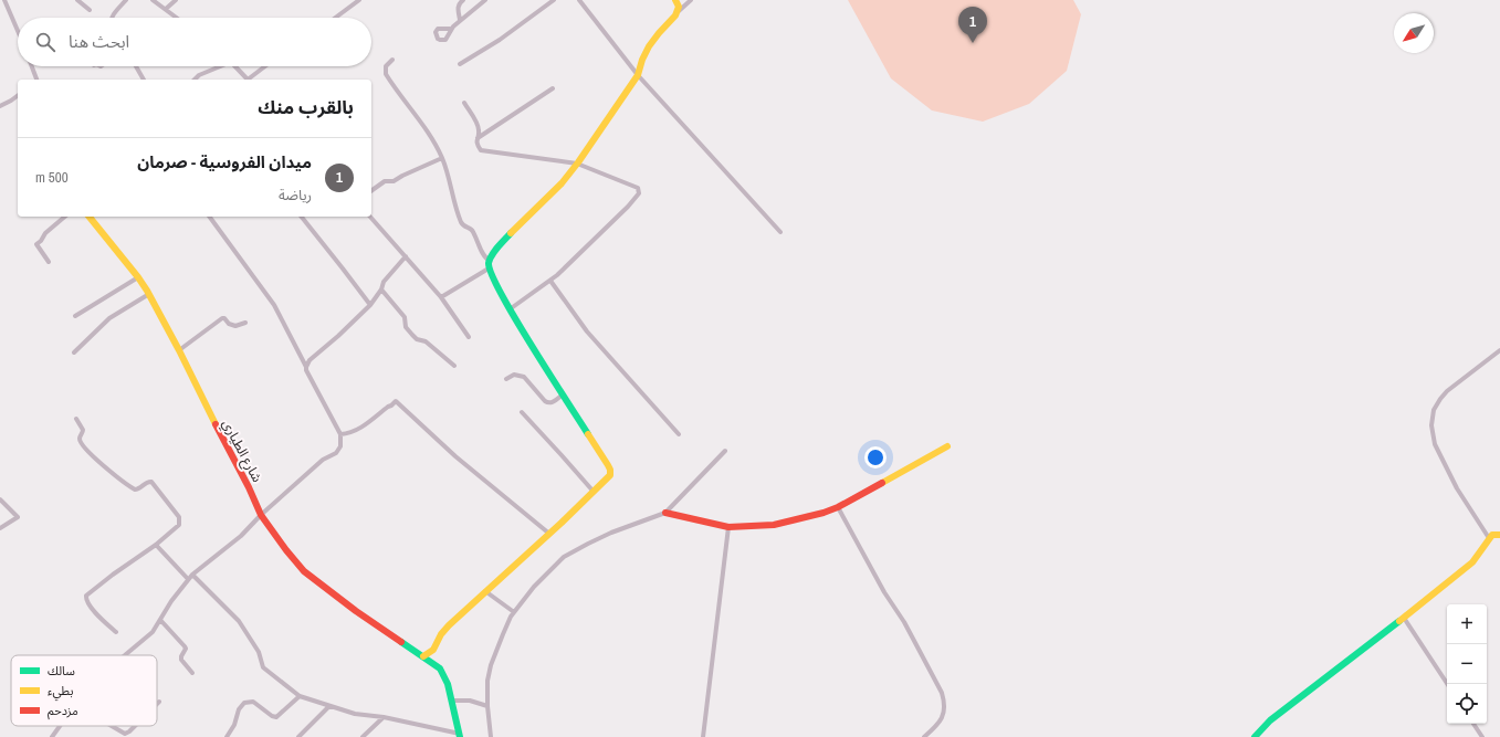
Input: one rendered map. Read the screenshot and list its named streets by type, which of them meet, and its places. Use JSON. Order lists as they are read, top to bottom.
{
  "streets": {
    "street": ["شارع الطياري"]
  },
  "legend": ["سالك", "بطيء", "مزدحم"],
  "north": "bottom left",
  "page": {
    "pins": "1",
    "search": "ابحث هنا",
    "heading": "بالقرب منك",
    "list": [
      {
        "mark": "1",
        "name": "ميدان الفروسية - صرمان",
        "note": "رياضة",
        "value": "500 m"
      }
    ],
    "map_buttons": ["+", "−"]
  }
}
